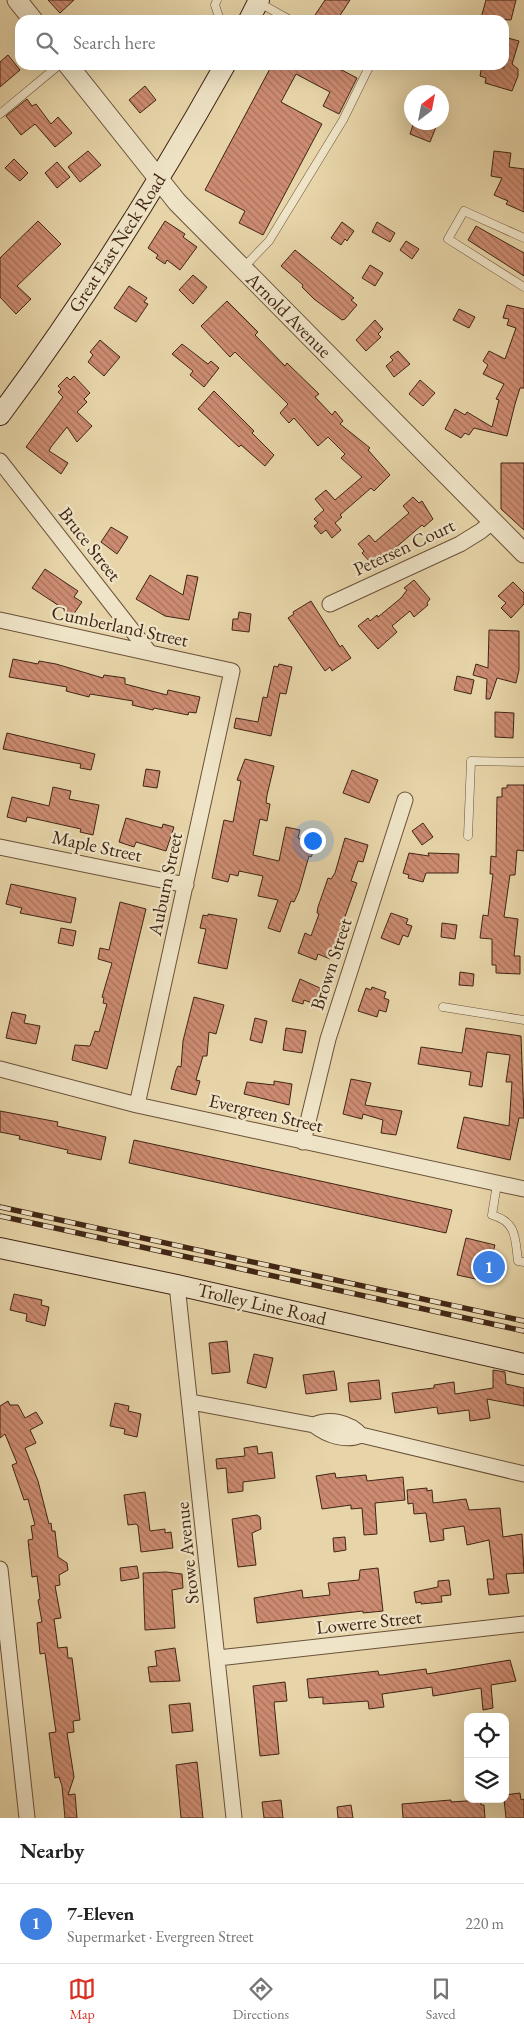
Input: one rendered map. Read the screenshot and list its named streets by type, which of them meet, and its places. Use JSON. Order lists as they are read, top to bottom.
{
  "streets": {
    "main road": ["Great East Neck Road", "Trolley Line Road"],
    "street": [
      "Arnold Avenue",
      "Bruce Street",
      "Petersen Court",
      "Cumberland Street",
      "Maple Street",
      "Auburn Street",
      "Brown Street",
      "Evergreen Street",
      "Stowe Avenue",
      "Lowerre Street"
    ]
  },
  "crossings": [
    ["Great East Neck Road", "Arnold Avenue"],
    ["Arnold Avenue", "Petersen Court"],
    ["Bruce Street", "Cumberland Street"],
    ["Cumberland Street", "Auburn Street"],
    ["Maple Street", "Auburn Street"],
    ["Auburn Street", "Evergreen Street"],
    ["Brown Street", "Evergreen Street"],
    ["Trolley Line Road", "Stowe Avenue"],
    ["Stowe Avenue", "Lowerre Street"]
  ],
  "north": "top right",
  "page": {
    "search": "Search here",
    "pins": "1",
    "heading": "Nearby",
    "list": [
      {
        "mark": "1",
        "name": "7-Eleven",
        "note": "Supermarket · Evergreen Street",
        "value": "220 m"
      }
    ],
    "nav": ["Map", "Directions", "Saved"]
  }
}
